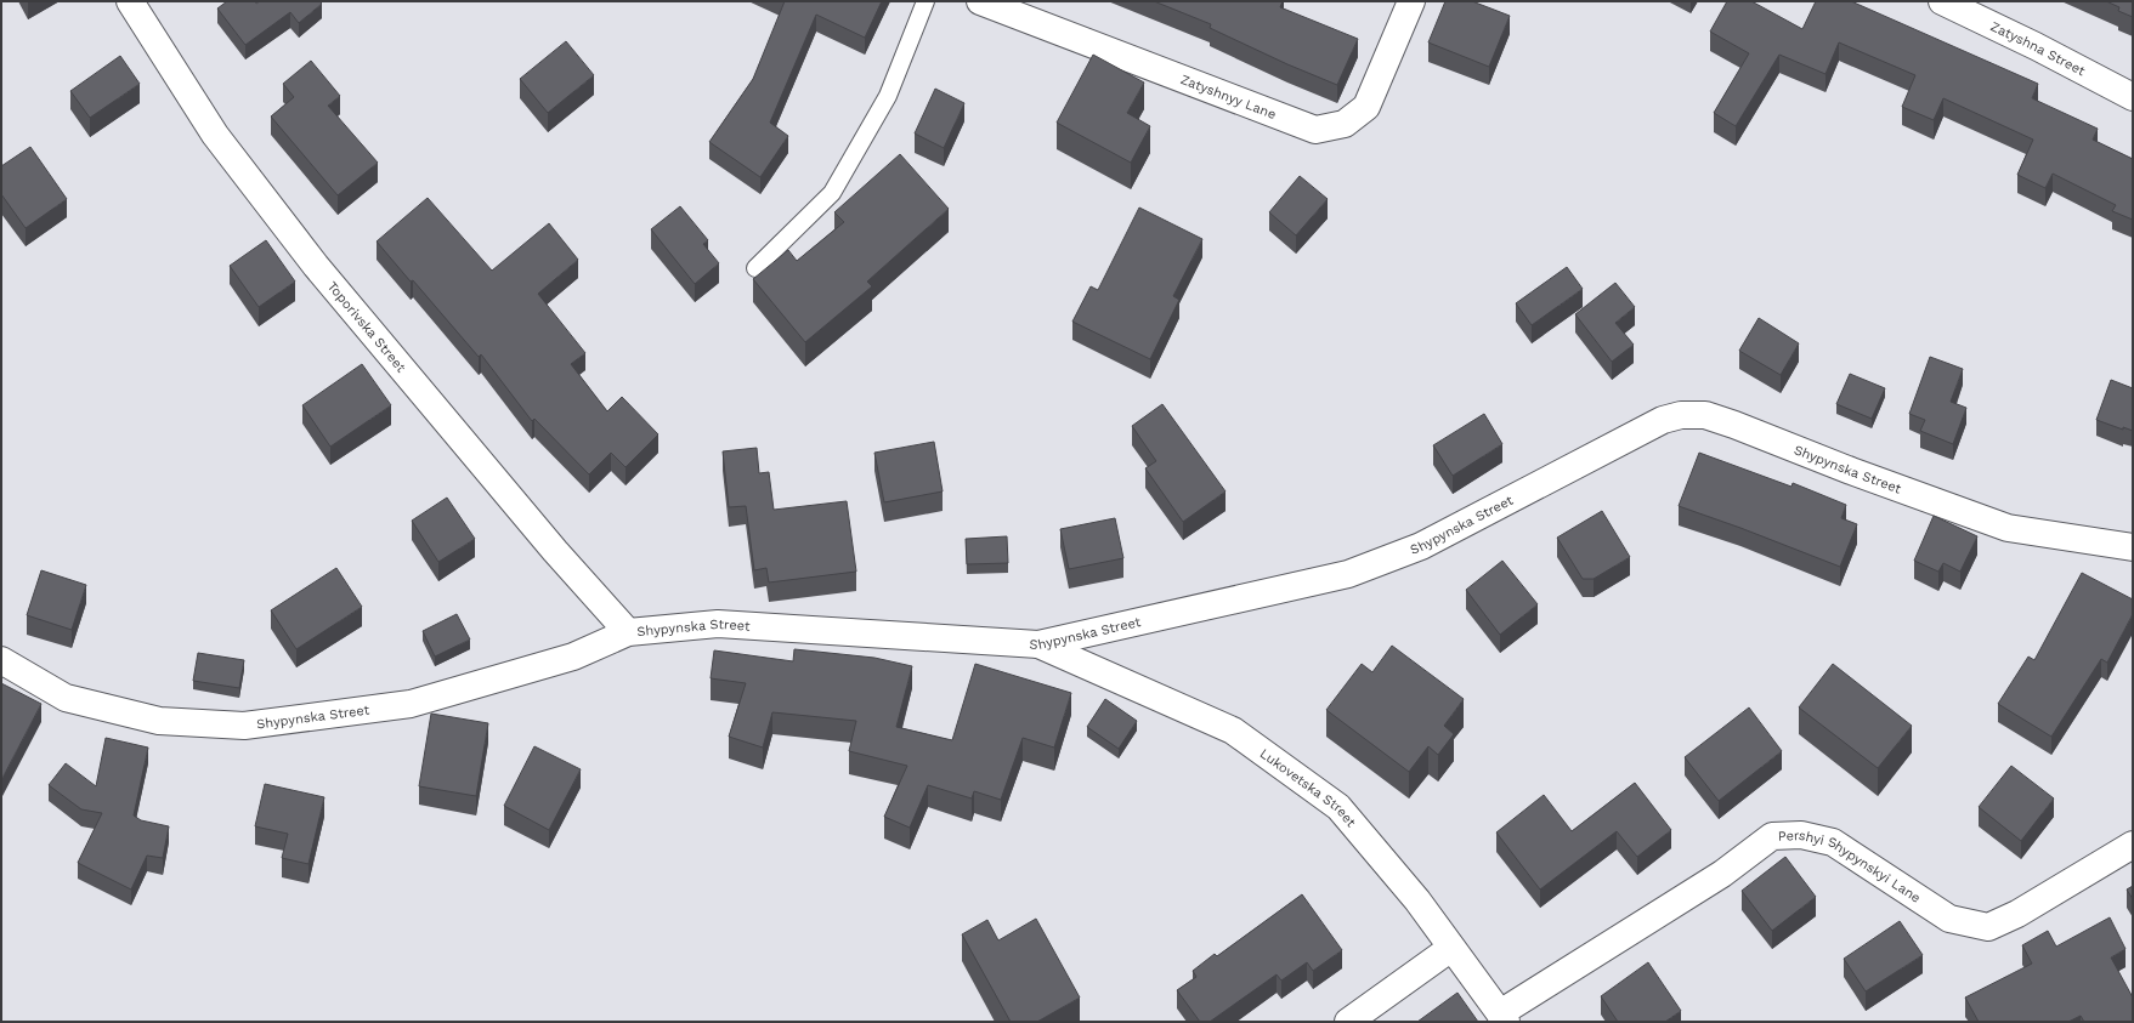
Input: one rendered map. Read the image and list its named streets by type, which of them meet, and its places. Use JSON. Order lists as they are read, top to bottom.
{
  "streets": {
    "street": [
      "Zatyshna Street",
      "Zatyshnyy Lane",
      "Toporivska Street",
      "Shypynska Street",
      "Lukovetska Street",
      "Pershyi Shypynskyi Lane"
    ]
  },
  "crossings": [
    ["Toporivska Street", "Shypynska Street"],
    ["Shypynska Street", "Lukovetska Street"],
    ["Lukovetska Street", "Pershyi Shypynskyi Lane"]
  ]
}
